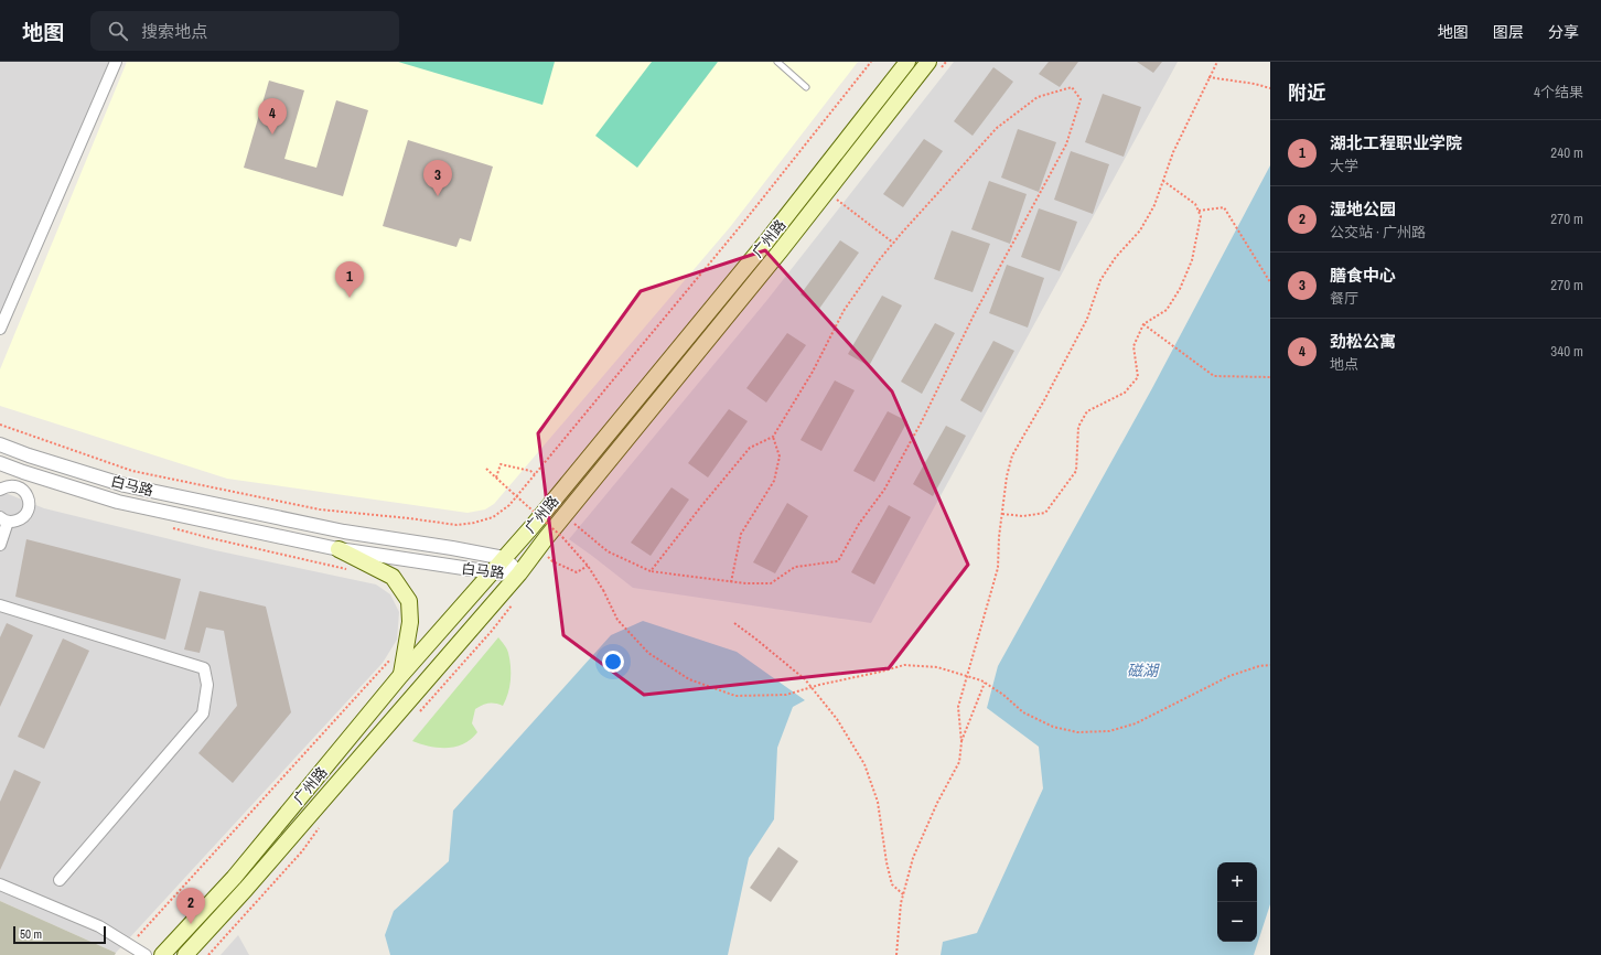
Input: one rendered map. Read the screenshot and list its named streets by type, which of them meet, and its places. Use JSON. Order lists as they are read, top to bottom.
{
  "streets": {
    "main road": ["广州路"],
    "street": ["白马路"]
  },
  "crossings": [
    ["广州路", "白马路"]
  ],
  "water": ["磁湖"],
  "scale_bar": "50 m",
  "page": {
    "header": "地图",
    "search": "搜索地点",
    "nav": ["地图", "图层", "分享"],
    "heading": ["附近", "4个结果"],
    "pins": [
      "4",
      "3",
      "1",
      "2"
    ],
    "list": [
      {
        "mark": "1",
        "name": "湖北工程职业学院",
        "note": "大学",
        "value": "240 m"
      },
      {
        "mark": "2",
        "name": "湿地公园",
        "note": "公交站 · 广州路",
        "value": "270 m"
      },
      {
        "mark": "3",
        "name": "膳食中心",
        "note": "餐厅",
        "value": "270 m"
      },
      {
        "mark": "4",
        "name": "劲松公寓",
        "note": "地点",
        "value": "340 m"
      }
    ],
    "map_buttons": ["+", "−"],
    "scale": "50 m"
  }
}
